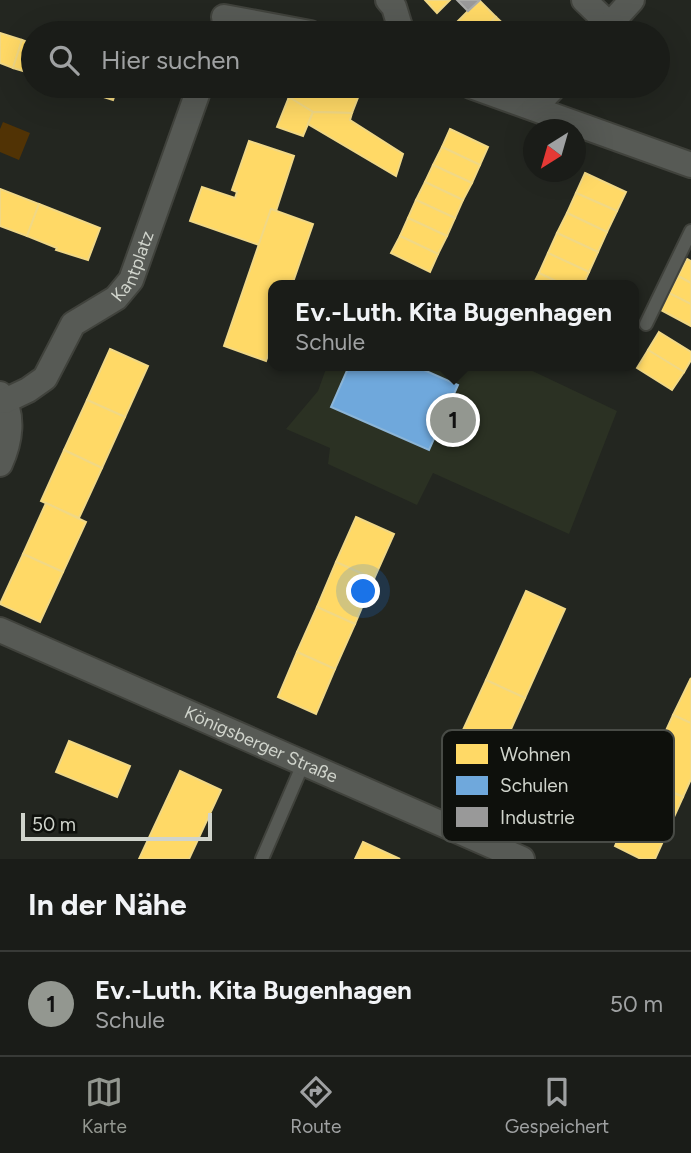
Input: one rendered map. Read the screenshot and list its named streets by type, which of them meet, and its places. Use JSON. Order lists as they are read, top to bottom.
{
  "streets": {
    "street": ["Kantplatz", "Königsberger Straße"]
  },
  "legend": ["Wohnen", "Schulen", "Industrie"],
  "scale_bar": "50 m",
  "north": "bottom left",
  "page": {
    "search": "Hier suchen",
    "popup": ["Ev.-Luth. Kita Bugenhagen", "Schule"],
    "pins": "1",
    "scale": "50 m",
    "heading": "In der Nähe",
    "list": [
      {
        "mark": "1",
        "name": "Ev.-Luth. Kita Bugenhagen",
        "note": "Schule",
        "value": "50 m"
      }
    ],
    "nav": ["Karte", "Route", "Gespeichert"]
  }
}
